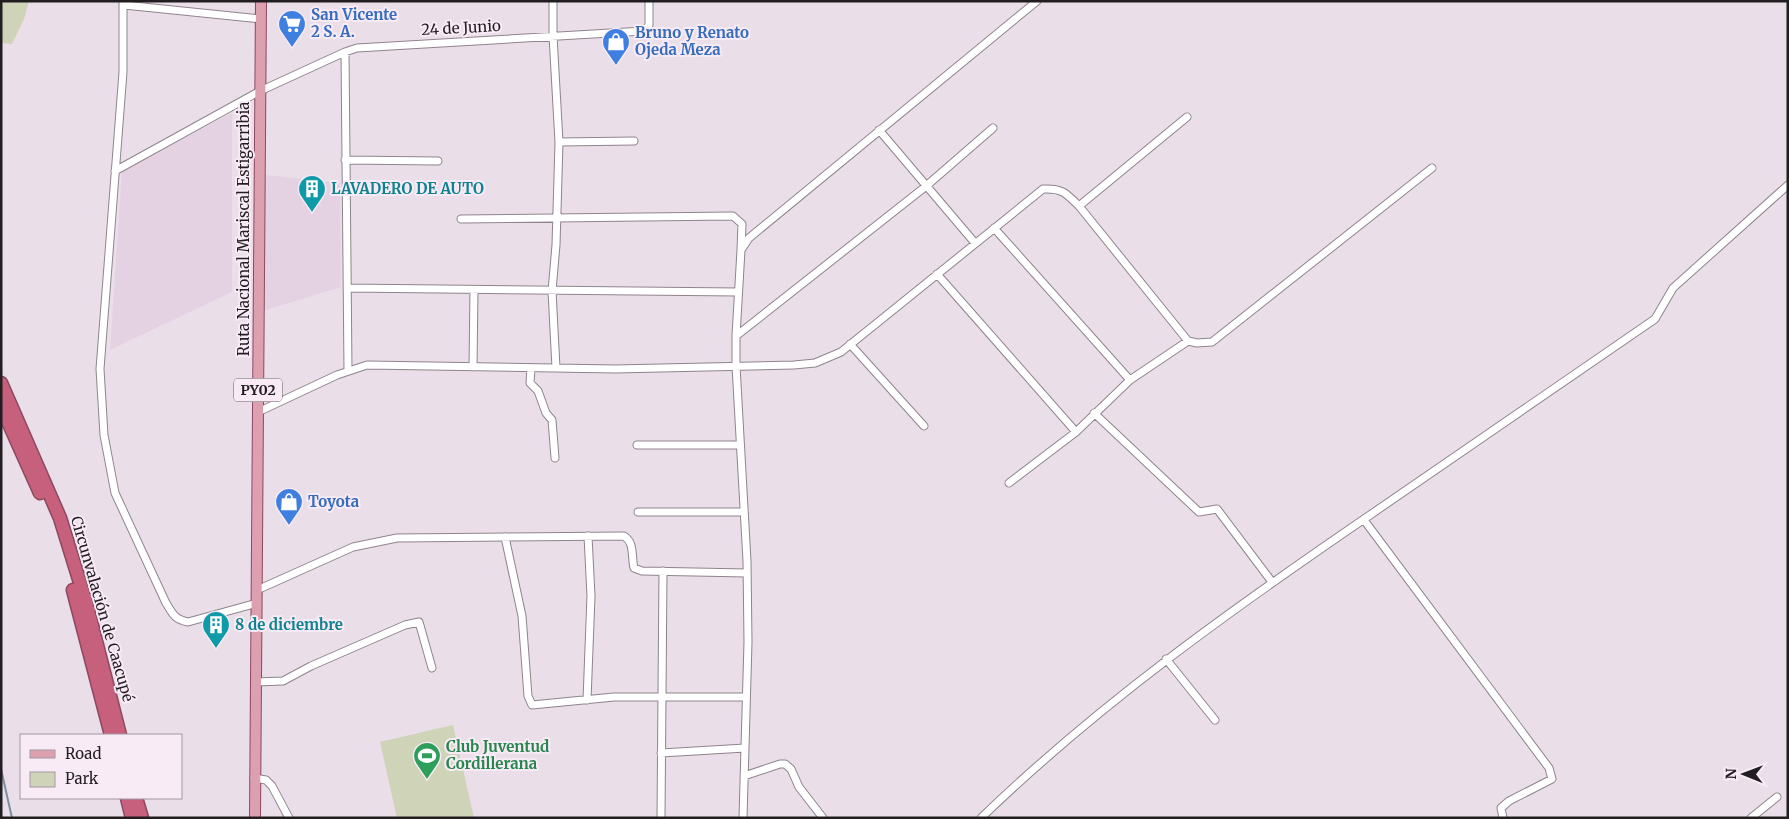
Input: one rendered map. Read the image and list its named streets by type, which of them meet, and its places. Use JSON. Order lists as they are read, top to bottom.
{
  "streets": {
    "highway": ["Circunvalación de Caacupé"],
    "main road": ["Ruta Nacional Mariscal Estigarribia", "PY02"],
    "street": ["24 de Junio"]
  },
  "crossings": [
    ["24 de Junio", "Ruta Nacional Mariscal Estigarribia"]
  ],
  "places": {
    "supermarket": ["San Vicente 2 S. A."],
    "shop": ["Bruno y Renato Ojeda Meza", "Toyota"],
    "building": ["LAVADERO DE AUTO", "8 de diciembre"],
    "sports": ["Club Juventud Cordillerana"]
  },
  "legend": ["Road", "Park"],
  "north": "left"
}
